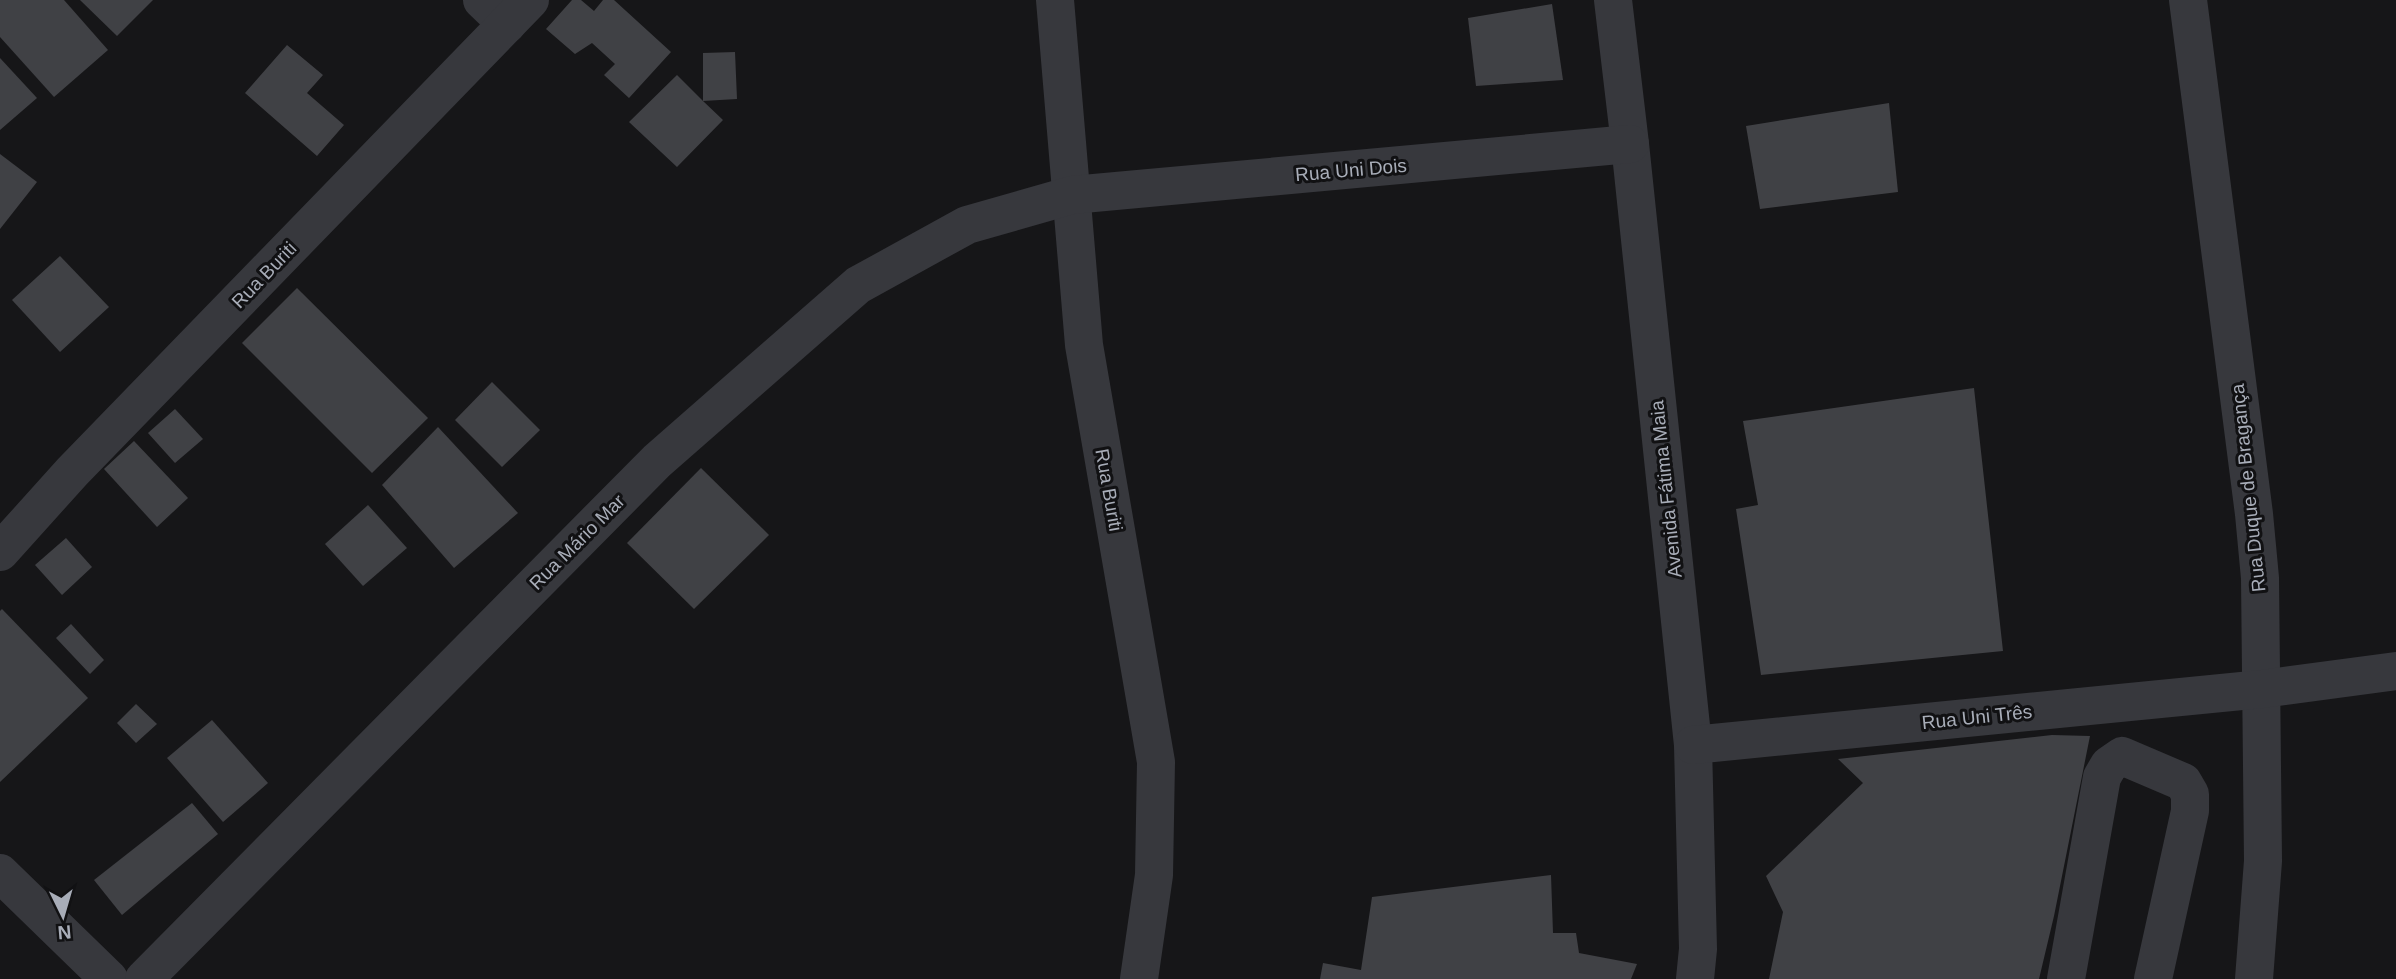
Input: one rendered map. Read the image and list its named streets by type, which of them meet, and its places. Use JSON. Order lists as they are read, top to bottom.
{
  "streets": {
    "street": [
      "Rua Uni Dois",
      "Rua Buriti",
      "Rua Duque de Bragança",
      "Avenida Fátima Maia",
      "Rua Mário Mar",
      "Rua Uni Três"
    ]
  },
  "crossings": [
    ["Rua Uni Dois", "Rua Buriti"],
    ["Rua Uni Dois", "Avenida Fátima Maia"],
    ["Rua Uni Dois", "Rua Mário Mar"],
    ["Rua Buriti", "Rua Mário Mar"],
    ["Rua Duque de Bragança", "Rua Uni Três"],
    ["Avenida Fátima Maia", "Rua Uni Três"]
  ],
  "north": "bottom"
}
